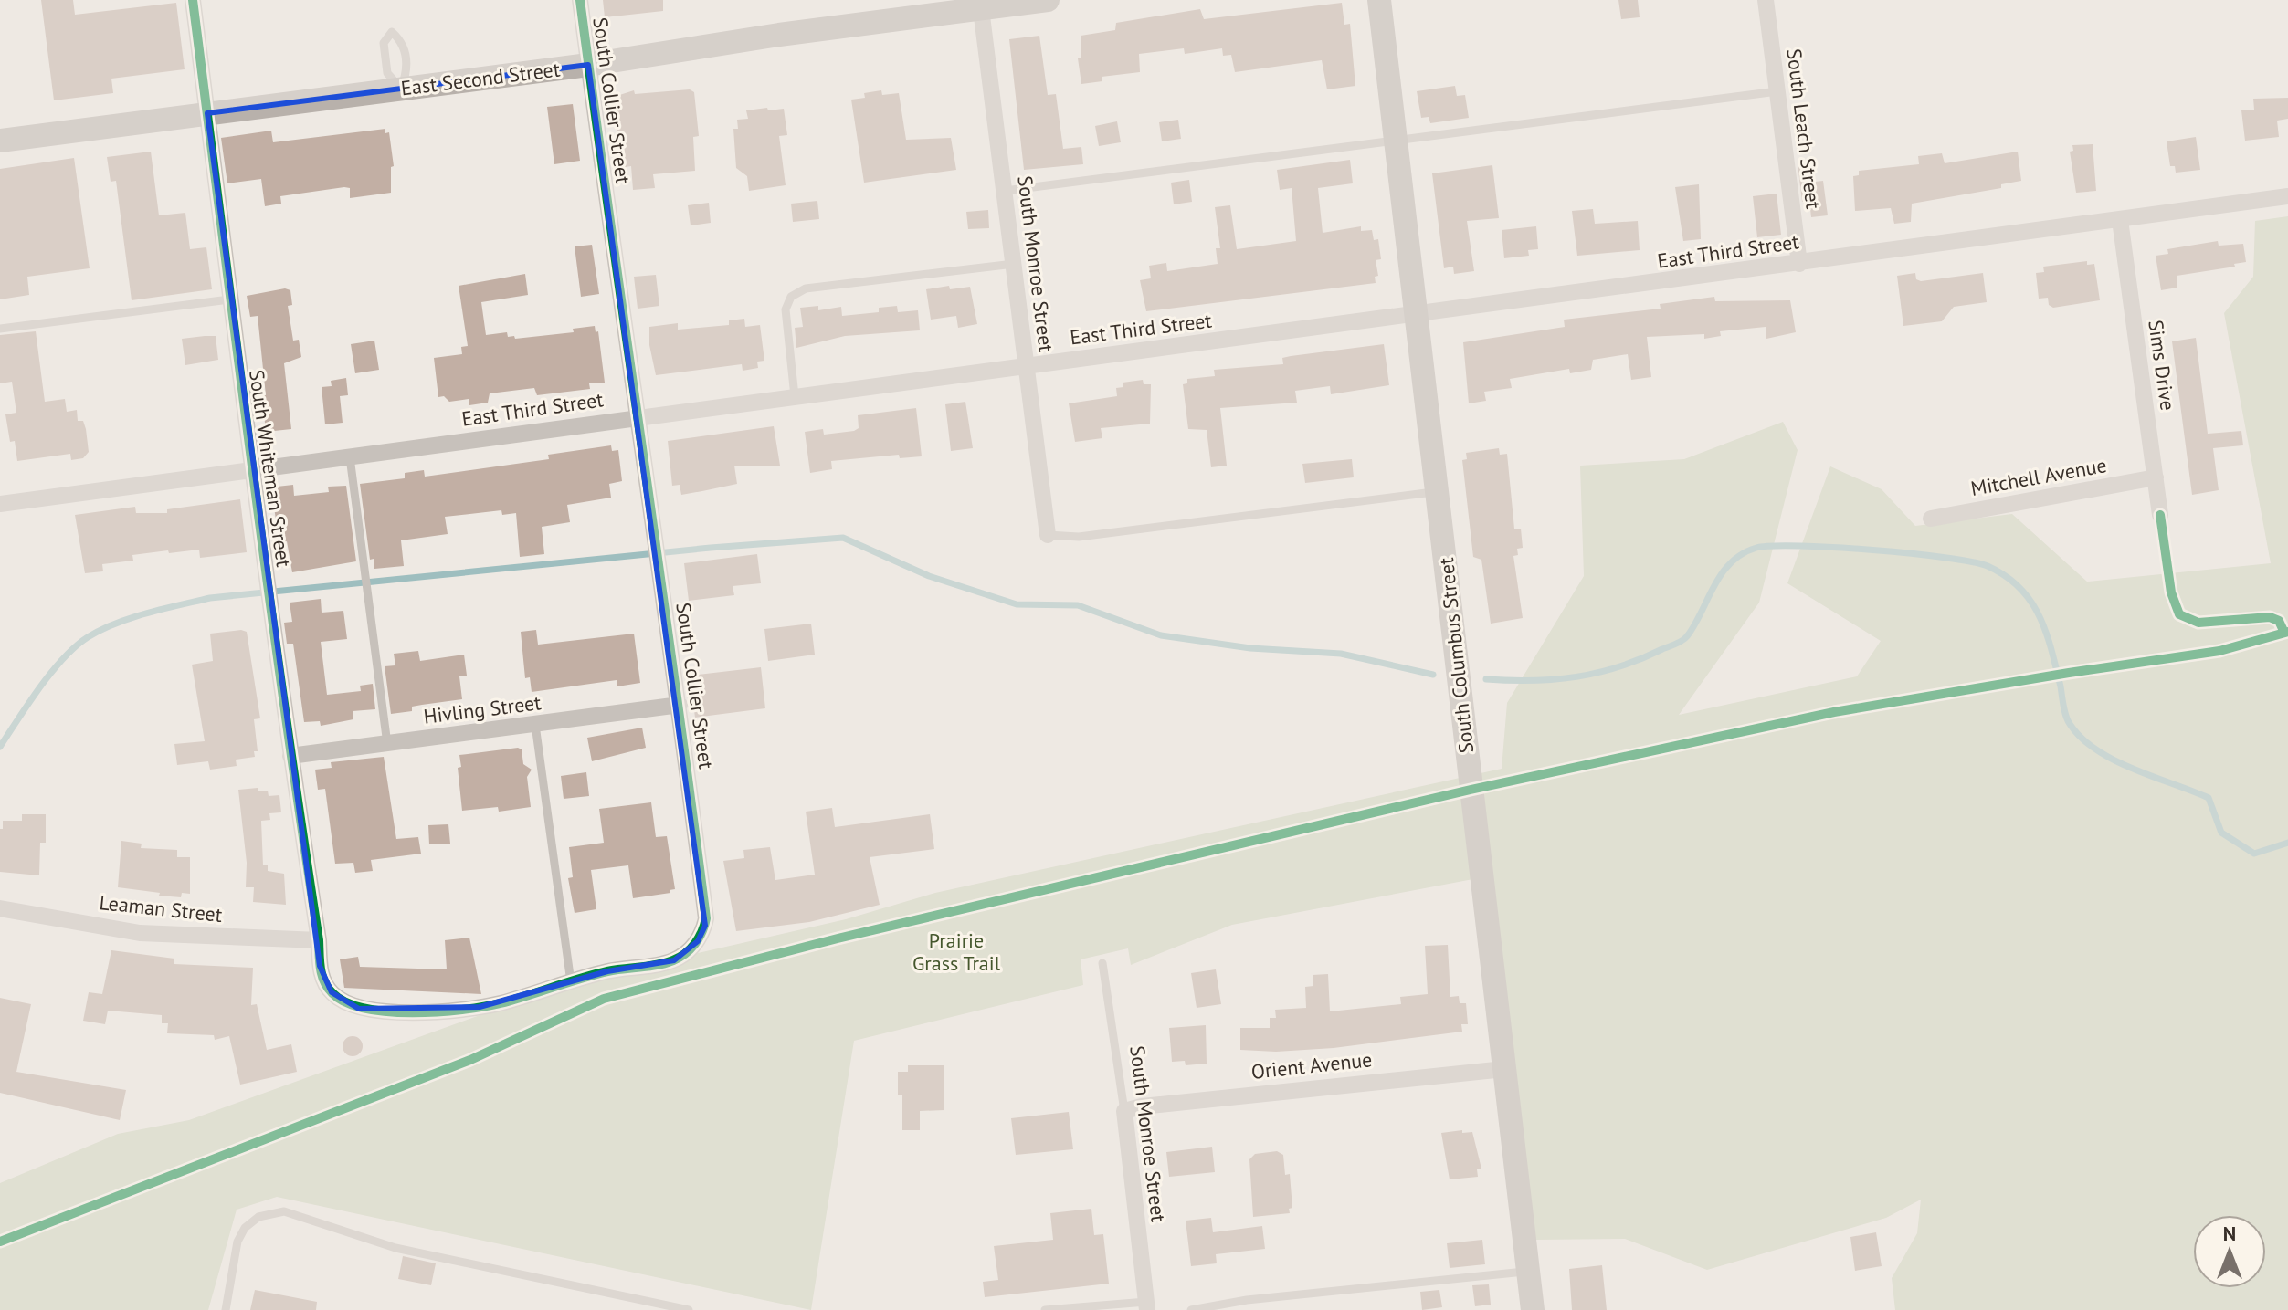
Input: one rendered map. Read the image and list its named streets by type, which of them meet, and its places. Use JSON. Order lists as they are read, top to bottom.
{
  "streets": {
    "street": [
      "East Second Street",
      "South Collier Street",
      "South Leach Street",
      "East Third Street",
      "South Monroe Street",
      "Sims Drive",
      "South Whiteman Street",
      "Mitchell Avenue",
      "South Columbus Street",
      "Hivling Street",
      "Leaman Street",
      "Orient Avenue"
    ]
  },
  "crossings": [
    ["East Second Street", "South Collier Street"],
    ["East Second Street", "South Monroe Street"],
    ["East Second Street", "South Whiteman Street"],
    ["South Collier Street", "East Third Street"],
    ["South Collier Street", "South Whiteman Street"],
    ["South Collier Street", "Hivling Street"],
    ["South Collier Street", "Leaman Street"],
    ["South Leach Street", "East Third Street"],
    ["East Third Street", "South Monroe Street"],
    ["East Third Street", "Sims Drive"],
    ["East Third Street", "South Whiteman Street"],
    ["East Third Street", "South Columbus Street"],
    ["South Monroe Street", "Orient Avenue"],
    ["Sims Drive", "Mitchell Avenue"],
    ["South Whiteman Street", "Hivling Street"],
    ["South Whiteman Street", "Leaman Street"],
    ["South Columbus Street", "Orient Avenue"]
  ],
  "parks": ["Prairie Grass Trail"],
  "north": "top"
}
